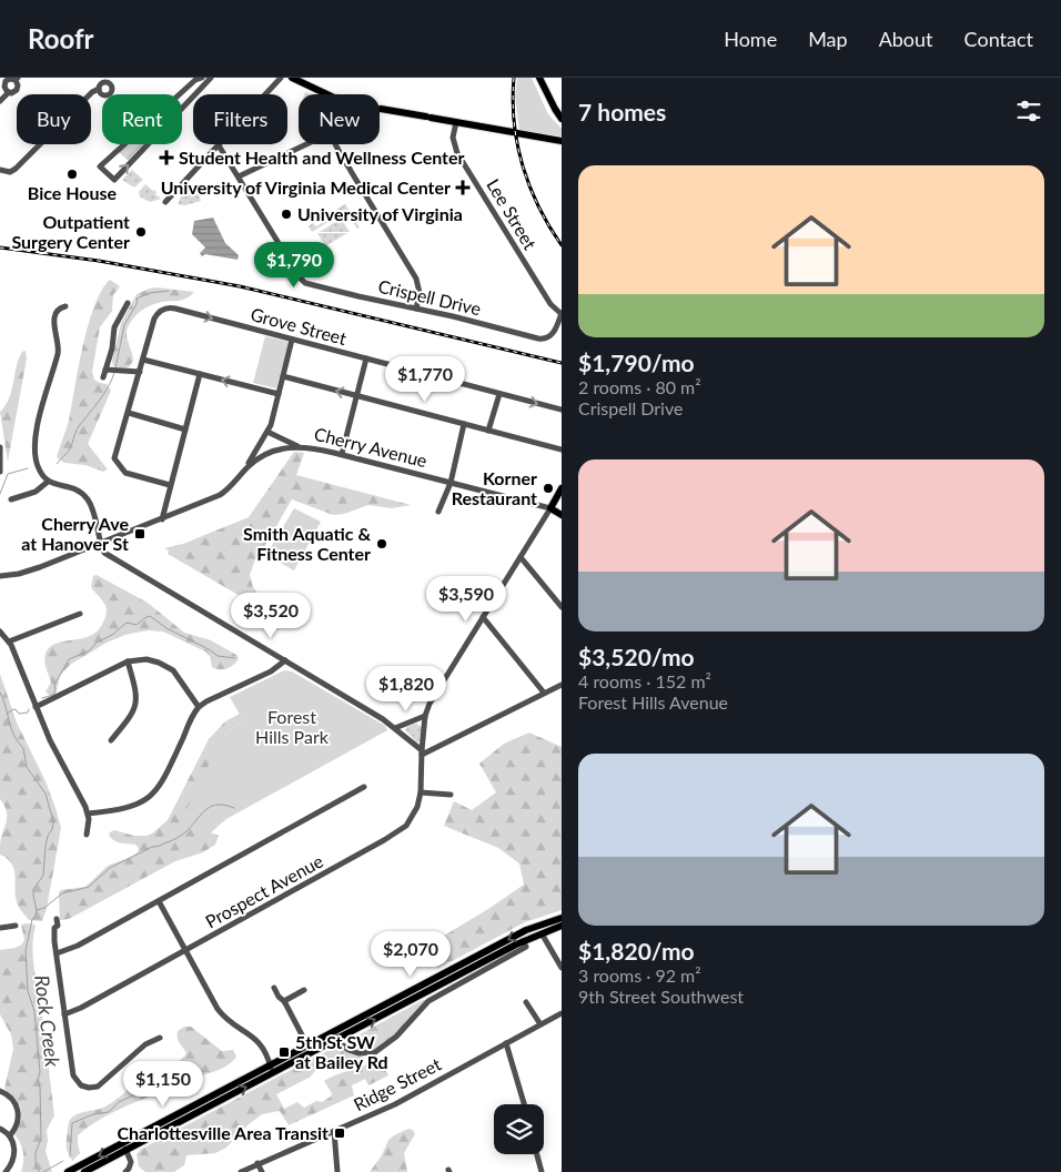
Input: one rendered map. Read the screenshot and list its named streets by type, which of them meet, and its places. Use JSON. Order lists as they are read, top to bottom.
{
  "streets": {
    "main road": ["Cherry Avenue"],
    "street": [
      "Lee Street",
      "Crispell Drive",
      "Grove Street",
      "Prospect Avenue",
      "Ridge Street"
    ]
  },
  "crossings": [
    ["Lee Street", "Crispell Drive"],
    ["Cherry Avenue", "Prospect Avenue"]
  ],
  "one_way": ["Grove Street"],
  "water": ["Rock Creek"],
  "parks": ["Forest Hills Park"],
  "places": {
    "health": ["Student Health and Wellness Center", "University of Virginia Medical Center"],
    "other": [
      "Bice House",
      "University of Virginia",
      "Outpatient Surgery Center",
      "Korner Restaurant",
      "Smith Aquatic & Fitness Center"
    ],
    "transit": ["Cherry Ave at Hanover St", "5th St SW at Bailey Rd", "Charlottesville Area Transit"]
  },
  "page": {
    "header": "Roofr",
    "nav": [
      "Home",
      "Map",
      "About",
      "Contact"
    ],
    "heading": "7 homes",
    "chip": [
      "Buy",
      "Rent",
      "Filters",
      "New"
    ],
    "list": [
      {
        "name": "$1,790/mo",
        "note": "2 rooms · 80 m² · Crispell Drive"
      },
      {
        "name": "$3,520/mo",
        "note": "4 rooms · 152 m² · Forest Hills Avenue"
      },
      {
        "name": "$1,820/mo",
        "note": "3 rooms · 92 m² · 9th Street Southwest"
      }
    ],
    "price": [
      "$1,790",
      "$1,770",
      "$3,590",
      "$3,520",
      "$1,820",
      "$2,070",
      "$1,150"
    ]
  }
}
